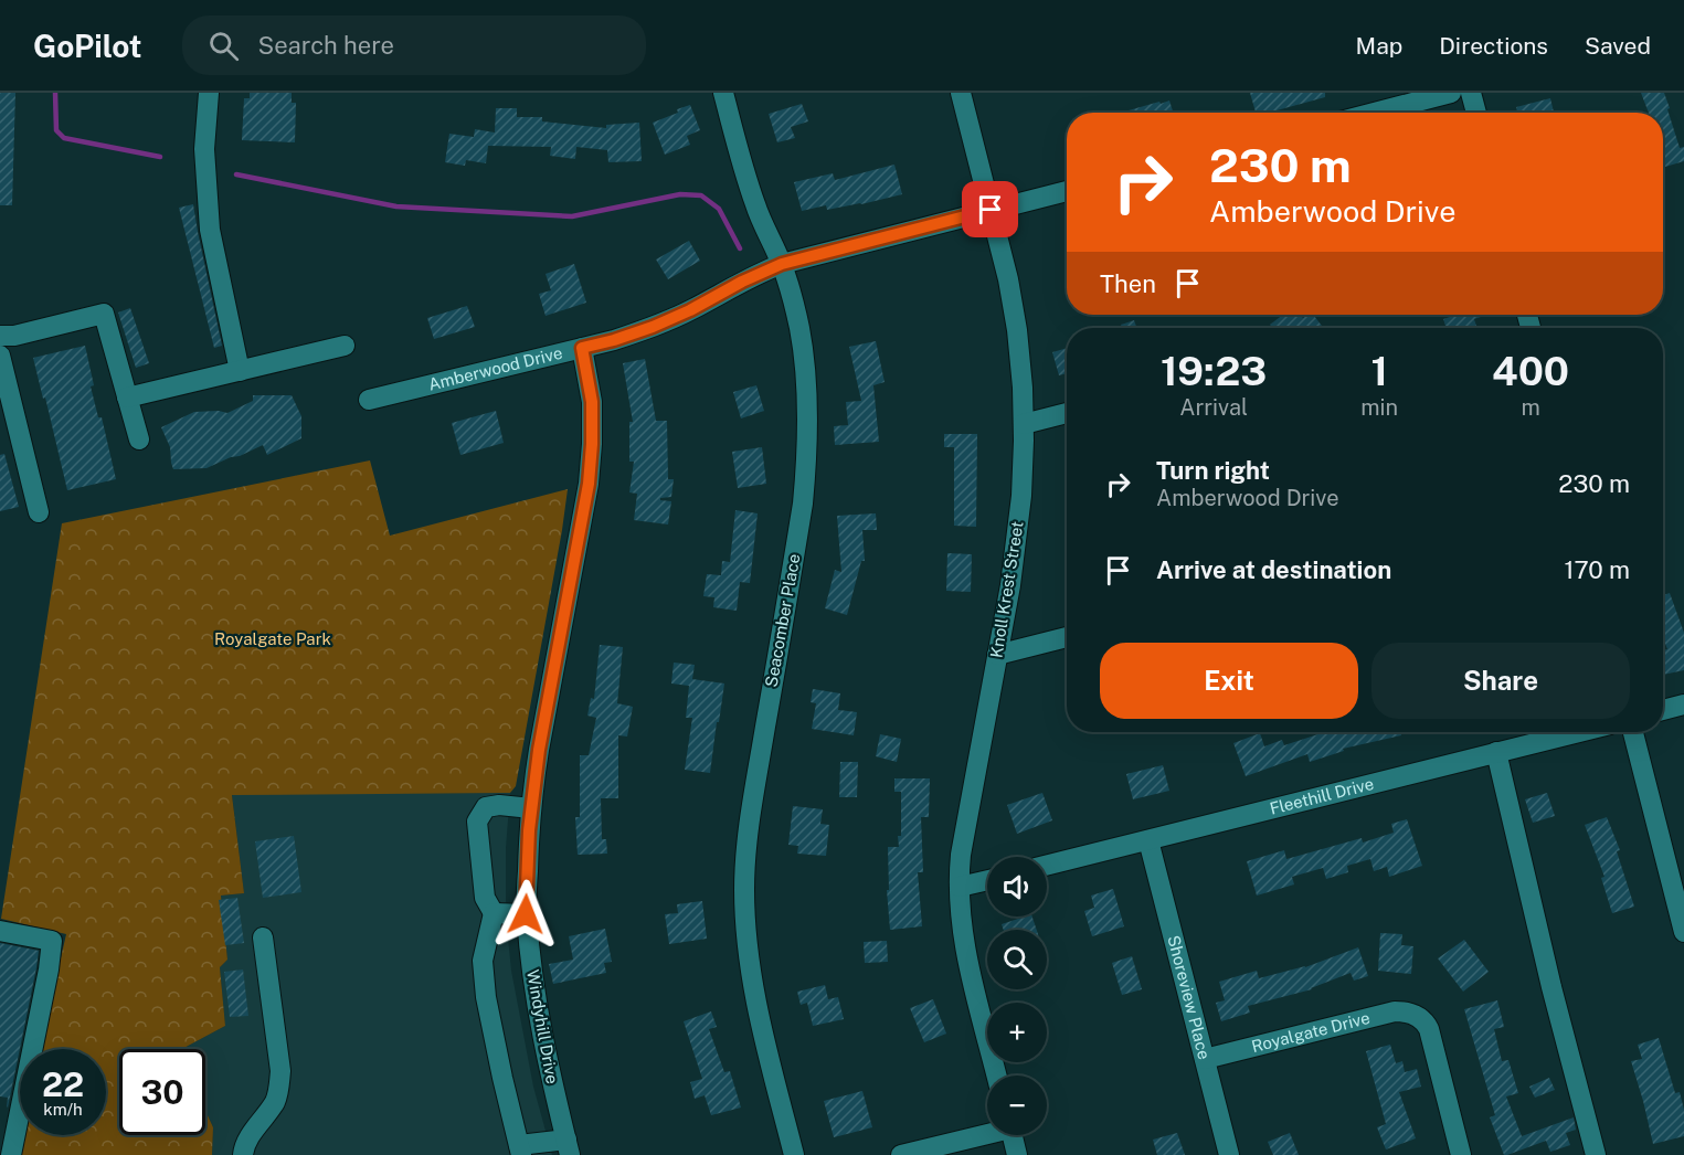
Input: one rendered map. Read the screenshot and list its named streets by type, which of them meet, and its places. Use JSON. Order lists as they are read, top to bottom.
{
  "streets": {
    "street": [
      "Amberwood Drive",
      "Knoll Krest Street",
      "Seacomber Place",
      "Fleethill Drive",
      "Shoreview Place",
      "Windyhill Drive",
      "Royalgate Drive"
    ]
  },
  "crossings": [
    ["Amberwood Drive", "Knoll Krest Street"],
    ["Amberwood Drive", "Seacomber Place"],
    ["Amberwood Drive", "Windyhill Drive"],
    ["Fleethill Drive", "Shoreview Place"],
    ["Shoreview Place", "Royalgate Drive"]
  ],
  "parks": ["Royalgate Park"],
  "page": {
    "header": "GoPilot",
    "search": "Search here",
    "nav": ["Map", "Directions", "Saved"],
    "turn": ["230 m", "Amberwood Drive"],
    "then": "Then",
    "eta": [
      "19:23",
      "Arrival",
      "1",
      "min",
      "400",
      "m"
    ],
    "list": [
      {
        "name": "Turn right",
        "note": "Amberwood Drive",
        "value": "230 m"
      },
      {
        "name": "Arrive at destination",
        "value": "170 m"
      }
    ],
    "buttons": ["Exit", "Share"],
    "map_buttons": ["+", "−"],
    "speed": "22 km/h",
    "limit": "30"
  }
}
